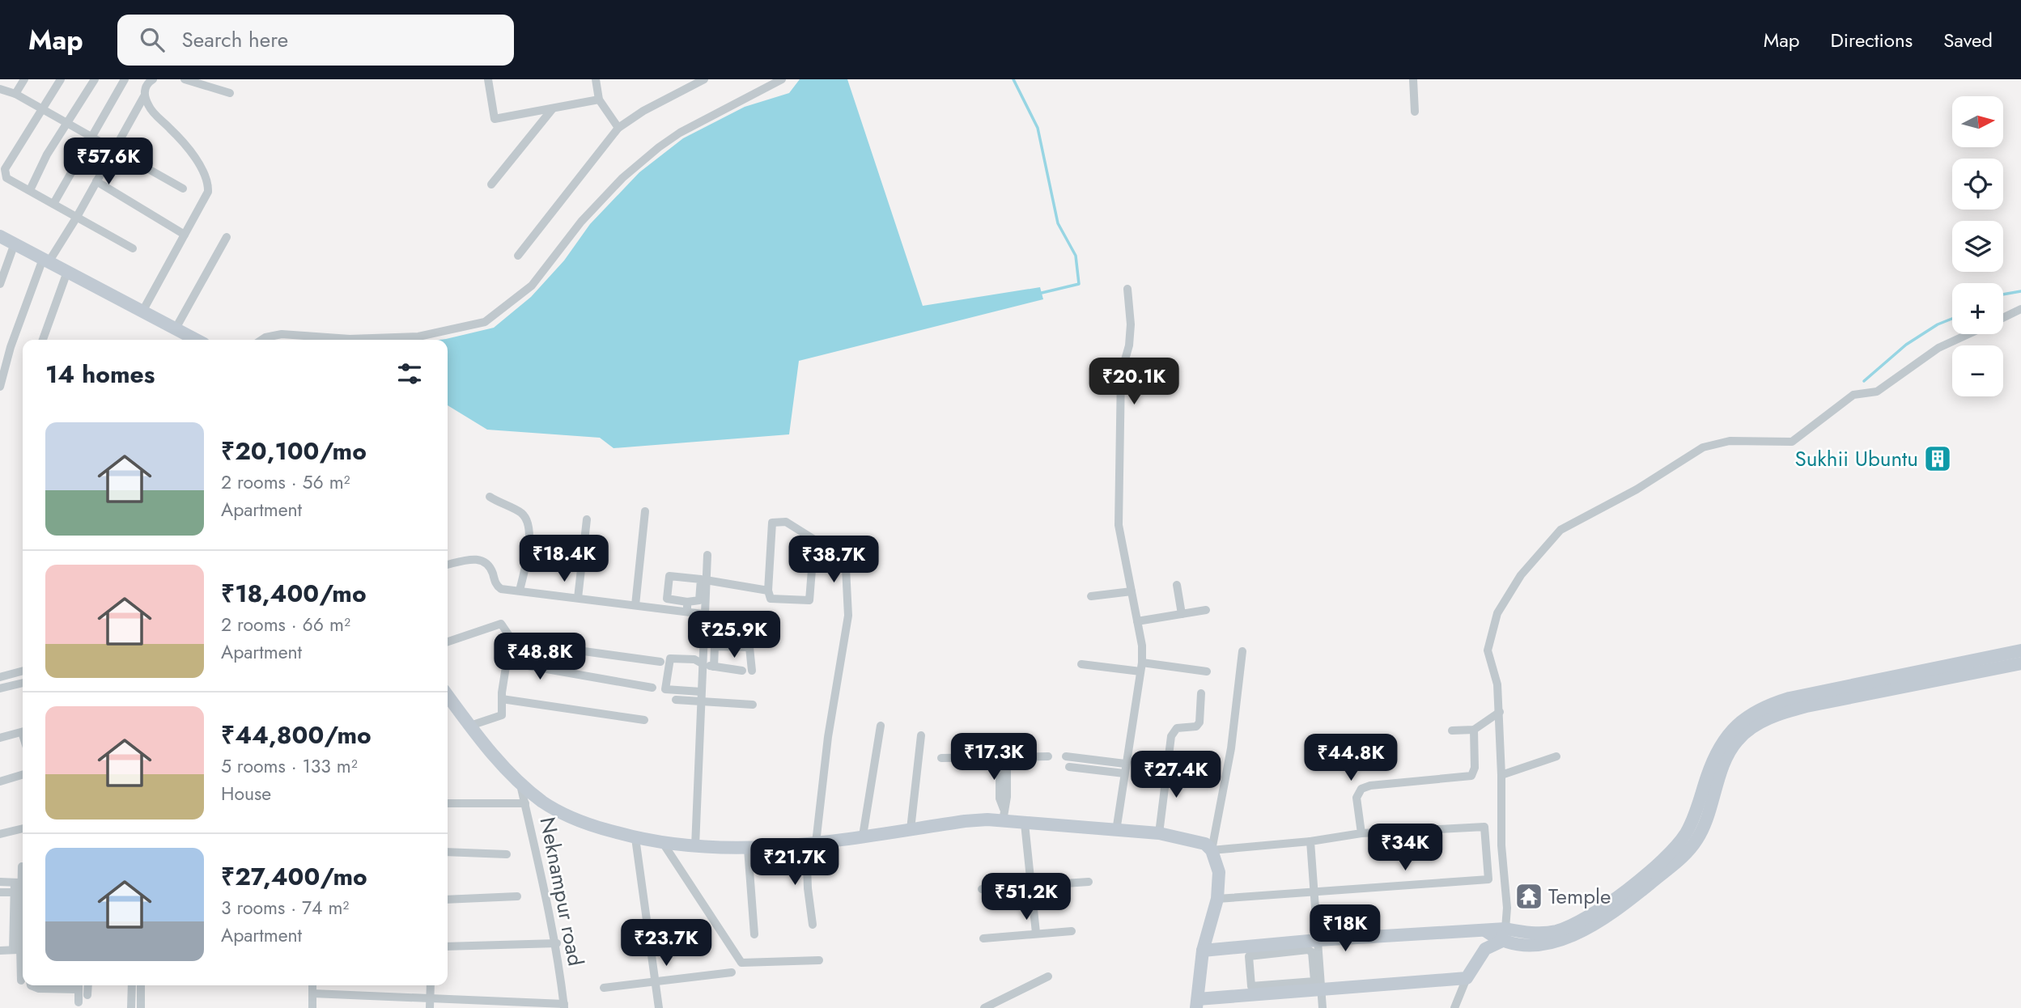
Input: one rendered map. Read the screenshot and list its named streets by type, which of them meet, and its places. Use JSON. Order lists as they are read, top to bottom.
{
  "streets": {
    "street": ["Neknampur road"]
  },
  "places": {
    "building": ["Sukhii Ubuntu"],
    "temple": ["Temple"]
  },
  "north": "right",
  "page": {
    "header": "Map",
    "search": "Search here",
    "nav": ["Map", "Directions", "Saved"],
    "map_buttons": ["+", "−"],
    "price": [
      "₹57.6K",
      "₹20.1K",
      "₹18.4K",
      "₹38.7K",
      "₹25.9K",
      "₹48.8K",
      "₹17.3K",
      "₹44.8K",
      "₹27.4K",
      "₹34K",
      "₹21.7K",
      "₹51.2K",
      "₹18K",
      "₹23.7K"
    ],
    "heading": "14 homes",
    "list": [
      {
        "name": "₹20,100/mo",
        "note": "2 rooms · 56 m² · Apartment"
      },
      {
        "name": "₹18,400/mo",
        "note": "2 rooms · 66 m² · Apartment"
      },
      {
        "name": "₹44,800/mo",
        "note": "5 rooms · 133 m² · House"
      },
      {
        "name": "₹27,400/mo",
        "note": "3 rooms · 74 m² · Apartment"
      }
    ]
  }
}
